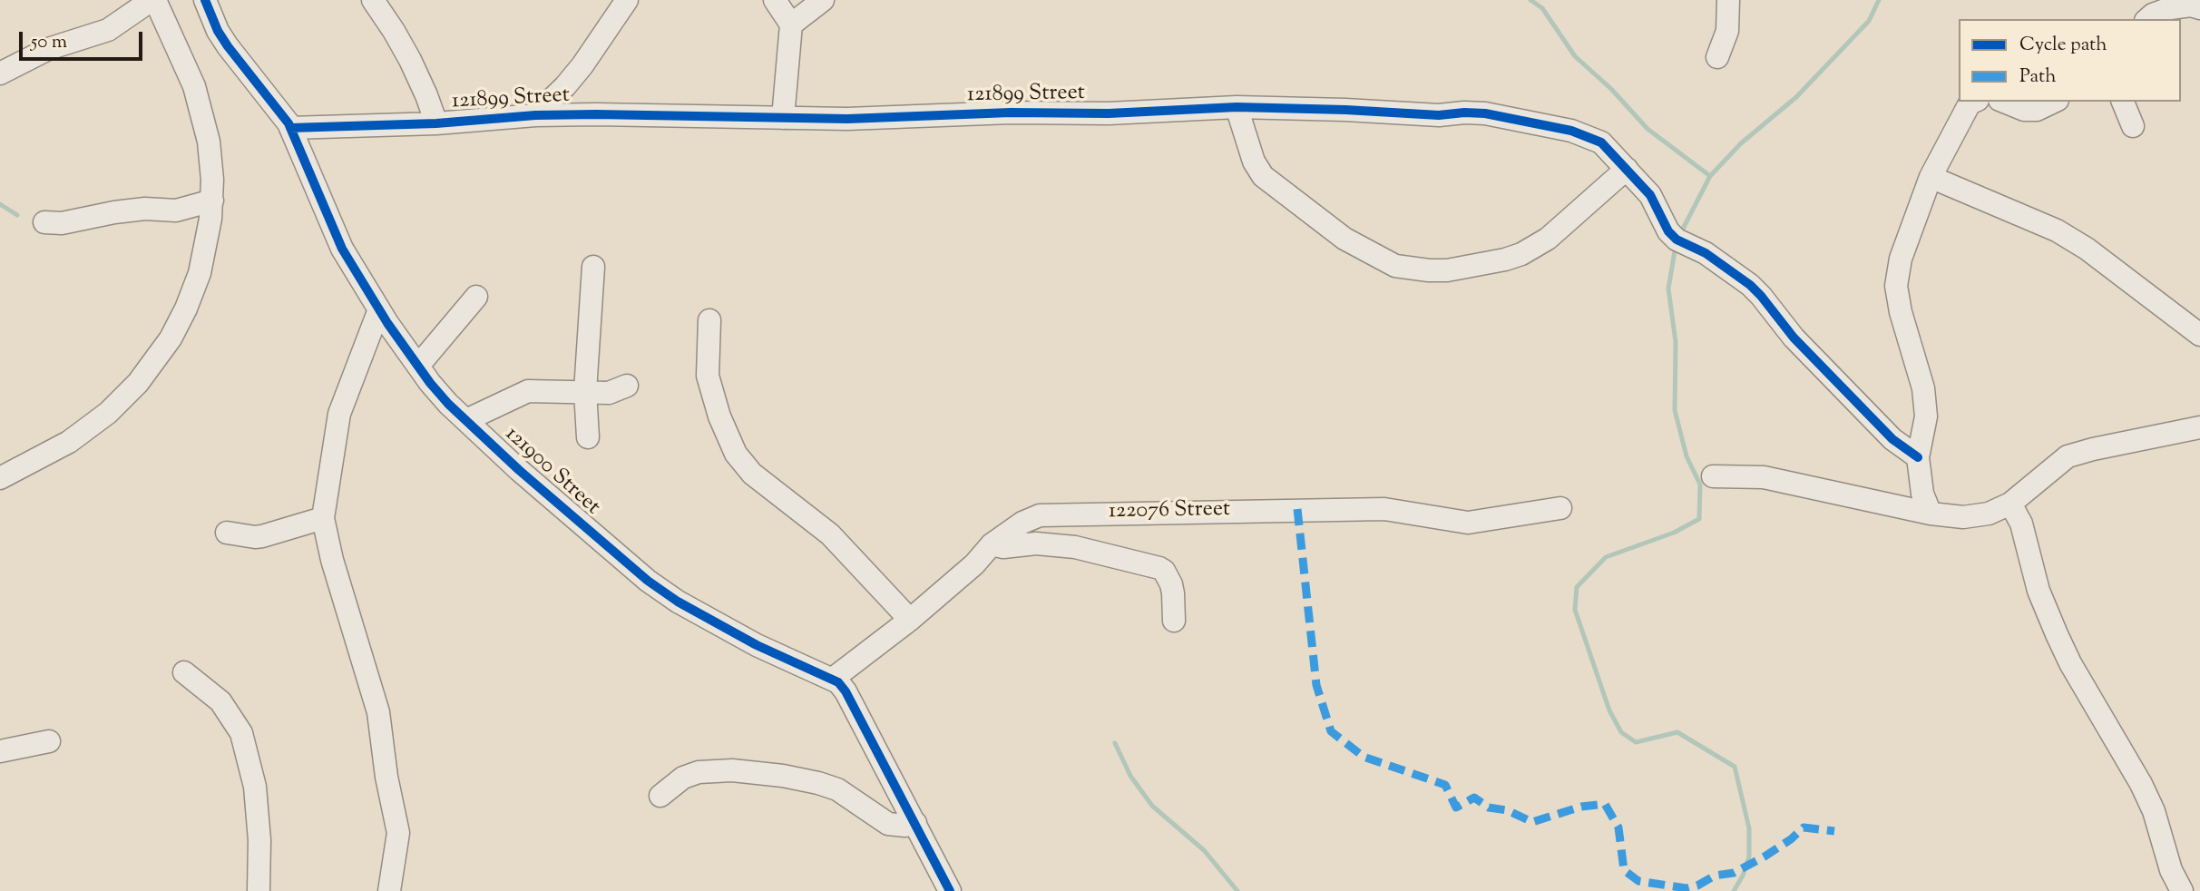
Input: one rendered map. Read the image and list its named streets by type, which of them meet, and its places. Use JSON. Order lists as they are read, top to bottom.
{
  "streets": {
    "street": ["121899 Street", "121900 Street", "122076 Street"]
  },
  "crossings": [
    ["121899 Street", "121900 Street"],
    ["121900 Street", "122076 Street"]
  ],
  "legend": ["Cycle path", "Path"],
  "scale_bar": "50 m"
}
